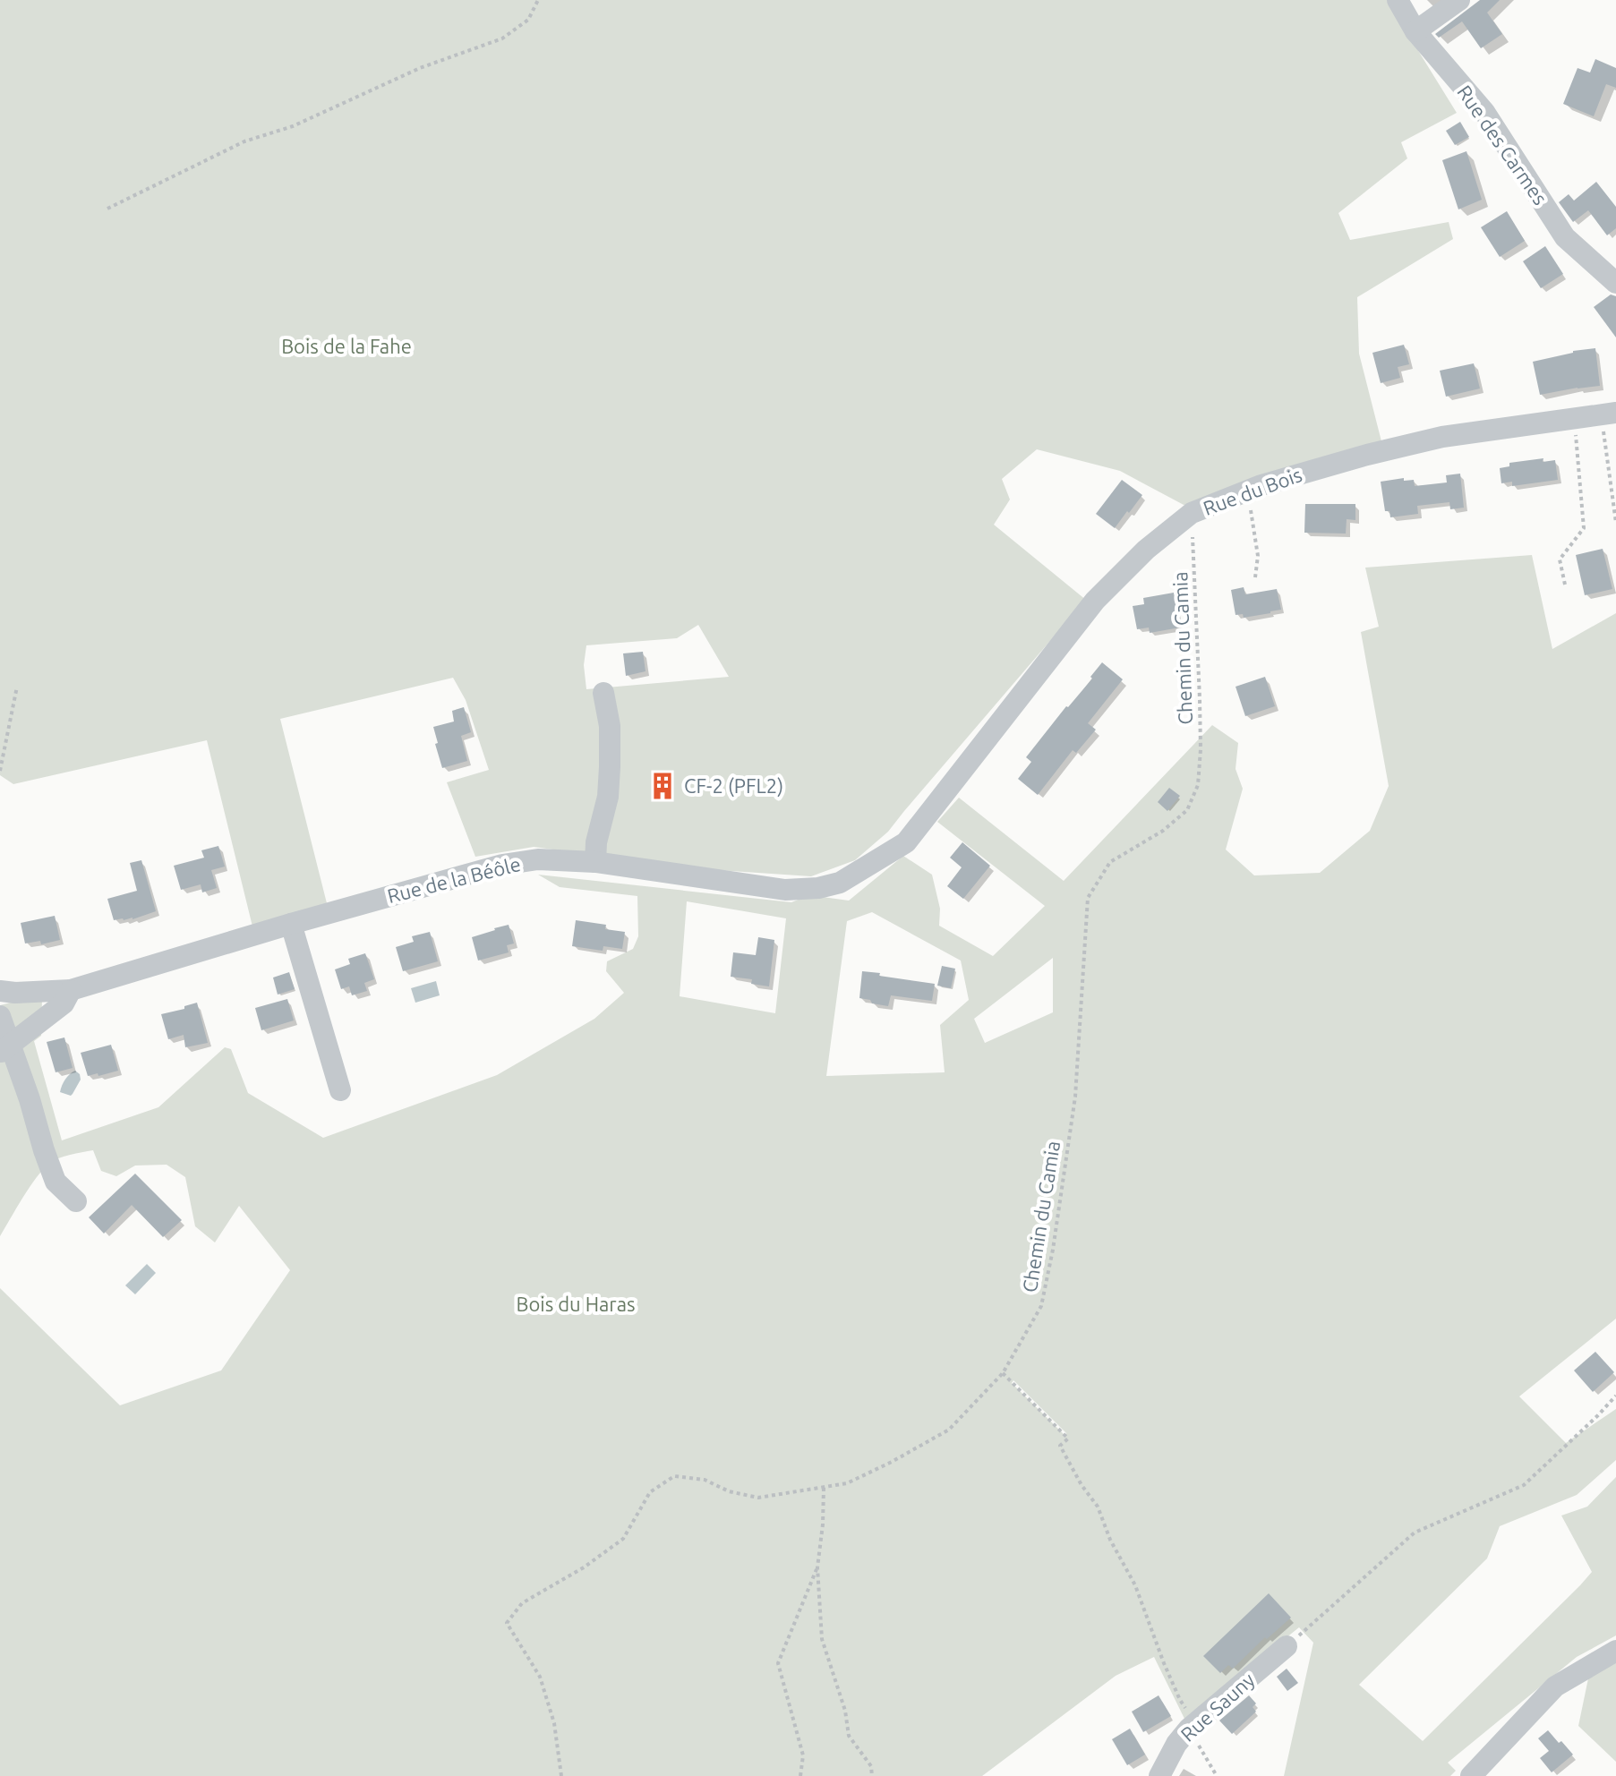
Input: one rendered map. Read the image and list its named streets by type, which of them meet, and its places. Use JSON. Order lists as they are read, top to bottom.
{
  "streets": {
    "street": [
      "Rue des Carmes",
      "Rue du Bois",
      "Rue de la Béôle",
      "Rue Sauny"
    ],
    "path": ["Chemin du Camia"]
  },
  "crossings": [
    ["Rue du Bois", "Chemin du Camia"],
    ["Rue du Bois", "Rue de la Béôle"]
  ],
  "parks": ["Bois de la Fahe", "Bois du Haras"],
  "places": {
    "building": ["CF-2 (PFL2)"]
  }
}
